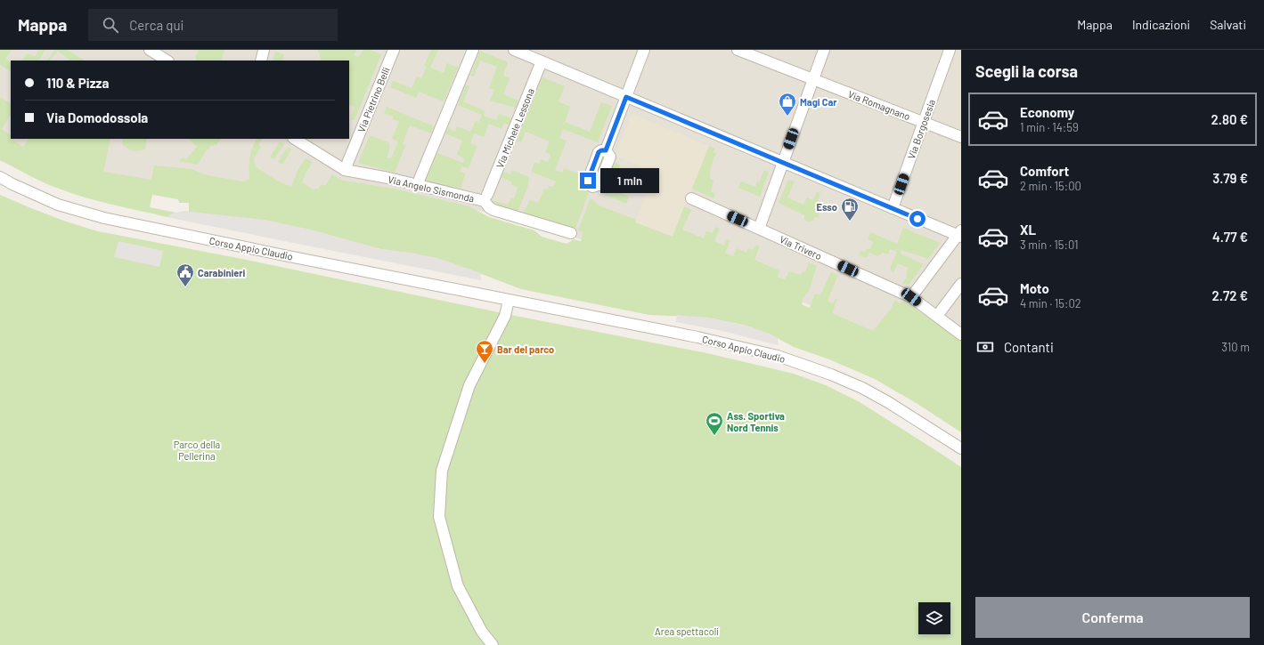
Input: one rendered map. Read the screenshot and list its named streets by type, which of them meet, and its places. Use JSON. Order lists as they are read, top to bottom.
{
  "streets": {
    "street": [
      "Via Pietrino Belli",
      "Via Romagnano",
      "Via Michele Lessona",
      "Via Borgosesia",
      "Via Angelo Sismonda",
      "Via Trivero",
      "Corso Appio Claudio"
    ]
  },
  "crossings": [
    ["Via Pietrino Belli", "Via Angelo Sismonda"],
    ["Via Romagnano", "Via Borgosesia"]
  ],
  "parks": ["Parco della Pellerina", "Area spettacoli"],
  "places": {
    "shop": ["Magi Car"],
    "fuel station": ["Esso"],
    "public building": ["Carabinieri"],
    "bar": ["Bar del parco"],
    "sports": ["Ass. Sportiva Nord Tennis"]
  },
  "page": {
    "header": "Mappa",
    "search": "Cerca qui",
    "nav": ["Mappa", "Indicazioni", "Salvati"],
    "heading": "Scegli la corsa",
    "banner": ["110 & Pizza", "Via Domodossola"],
    "list": [
      {
        "name": "Economy",
        "note": "1 min · 14:59",
        "value": "2.80 €"
      },
      {
        "name": "Comfort",
        "note": "2 min · 15:00",
        "value": "3.79 €"
      },
      {
        "name": "XL",
        "note": "3 min · 15:01",
        "value": "4.77 €"
      },
      {
        "name": "Moto",
        "note": "4 min · 15:02",
        "value": "2.72 €"
      }
    ],
    "bubble": "1 min",
    "pay": ["Contanti", "310 m"],
    "buttons": "Conferma"
  }
}
